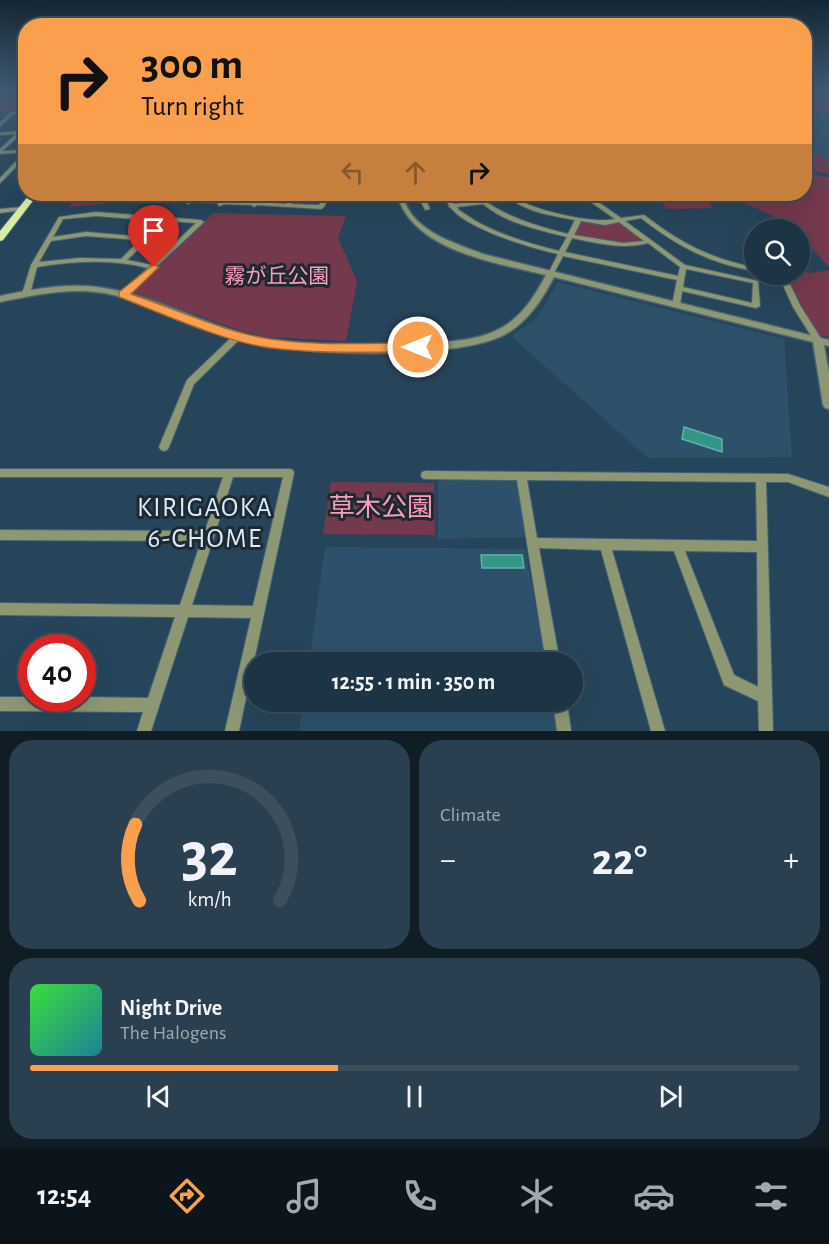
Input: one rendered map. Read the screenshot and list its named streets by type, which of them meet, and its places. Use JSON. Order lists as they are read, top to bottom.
{
  "districts": ["KIRIGAOKA 6-CHOME"],
  "parks": ["霧が丘公園", "草木公園"],
  "page": {
    "turn": ["300 m", "Turn right"],
    "limit": "40",
    "trip": "12:55 · 1 min · 350 m",
    "tile": "Climate",
    "heat": ["−", "22°", "+"],
    "song": ["Night Drive", "The Halogens"],
    "tabs": "12:54",
    "gauge": ["32", "km/h"]
  }
}
